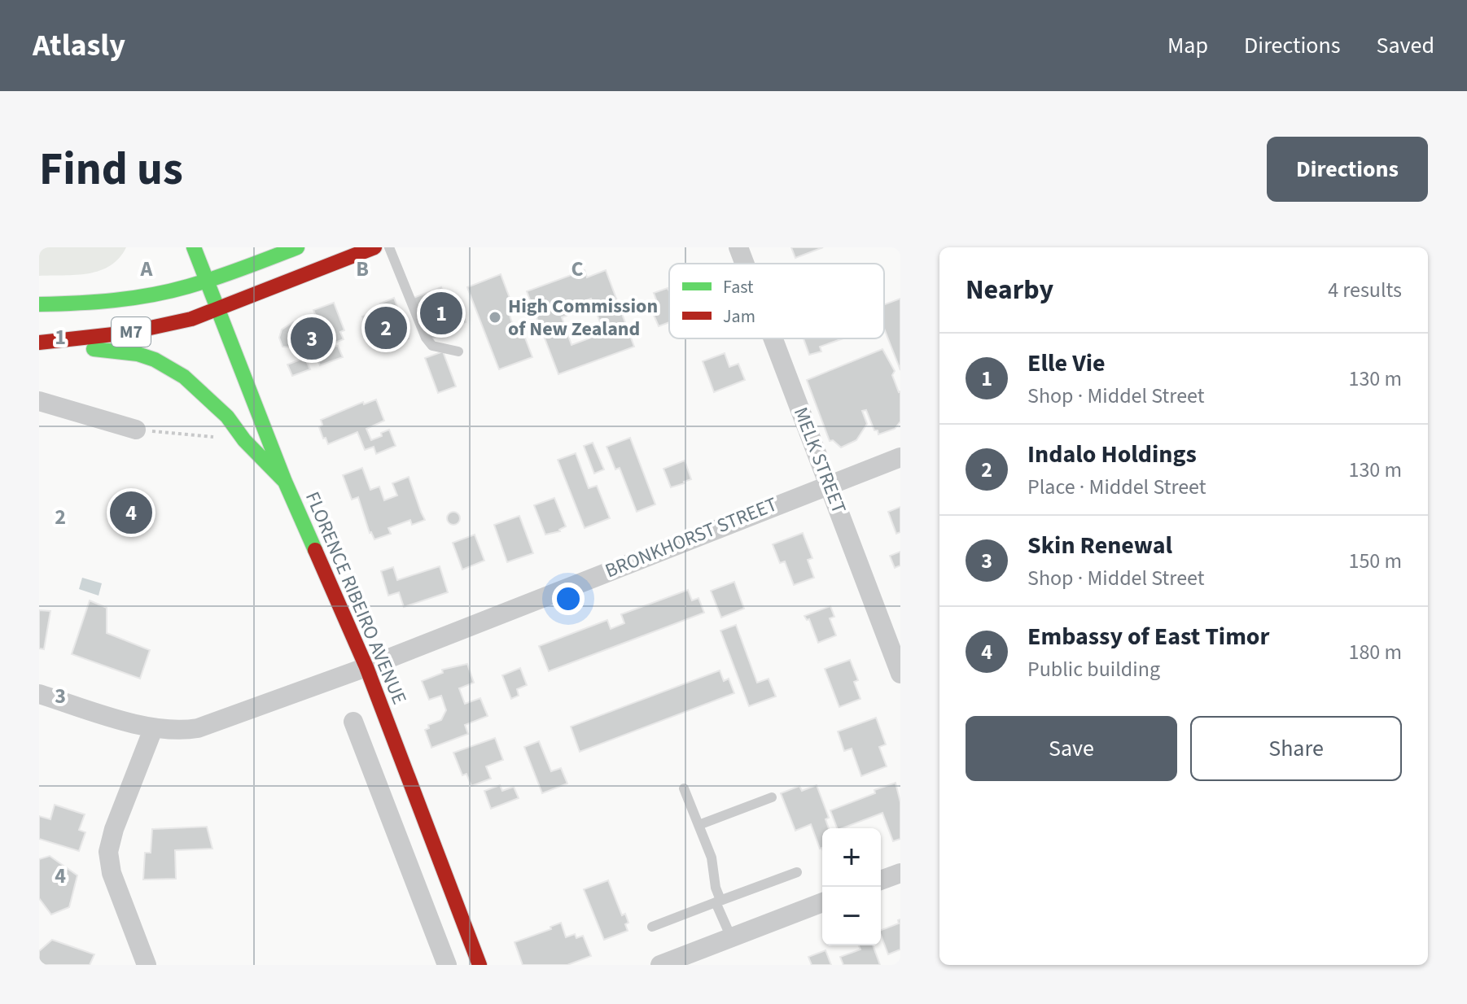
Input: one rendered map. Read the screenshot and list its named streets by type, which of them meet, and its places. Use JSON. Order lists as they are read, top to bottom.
{
  "streets": {
    "main road": ["M7", "FLORENCE RIBEIRO AVENUE"],
    "street": ["MELK STREET", "BRONKHORST STREET"]
  },
  "crossings": [
    ["M7", "FLORENCE RIBEIRO AVENUE"],
    ["MELK STREET", "BRONKHORST STREET"],
    ["BRONKHORST STREET", "FLORENCE RIBEIRO AVENUE"]
  ],
  "places": ["High Commission of New Zealand"],
  "legend": ["Fast", "Jam"],
  "page": {
    "header": "Atlasly",
    "nav": ["Map", "Directions", "Saved"],
    "buttons": [
      "Directions",
      ["Save", "Share"]
    ],
    "title": "Find us",
    "heading": ["Nearby", "4 results"],
    "pins": [
      "1",
      "2",
      "3",
      "4"
    ],
    "list": [
      {
        "mark": "1",
        "name": "Elle Vie",
        "note": "Shop · Middel Street",
        "value": "130 m"
      },
      {
        "mark": "2",
        "name": "Indalo Holdings",
        "note": "Place · Middel Street",
        "value": "130 m"
      },
      {
        "mark": "3",
        "name": "Skin Renewal",
        "note": "Shop · Middel Street",
        "value": "150 m"
      },
      {
        "mark": "4",
        "name": "Embassy of East Timor",
        "note": "Public building",
        "value": "180 m"
      }
    ],
    "map_buttons": ["+", "−"]
  },
  "grid": {
    "columns": ["A", "B", "C"],
    "rows": [
      "1",
      "2",
      "3",
      "4"
    ]
  }
}
